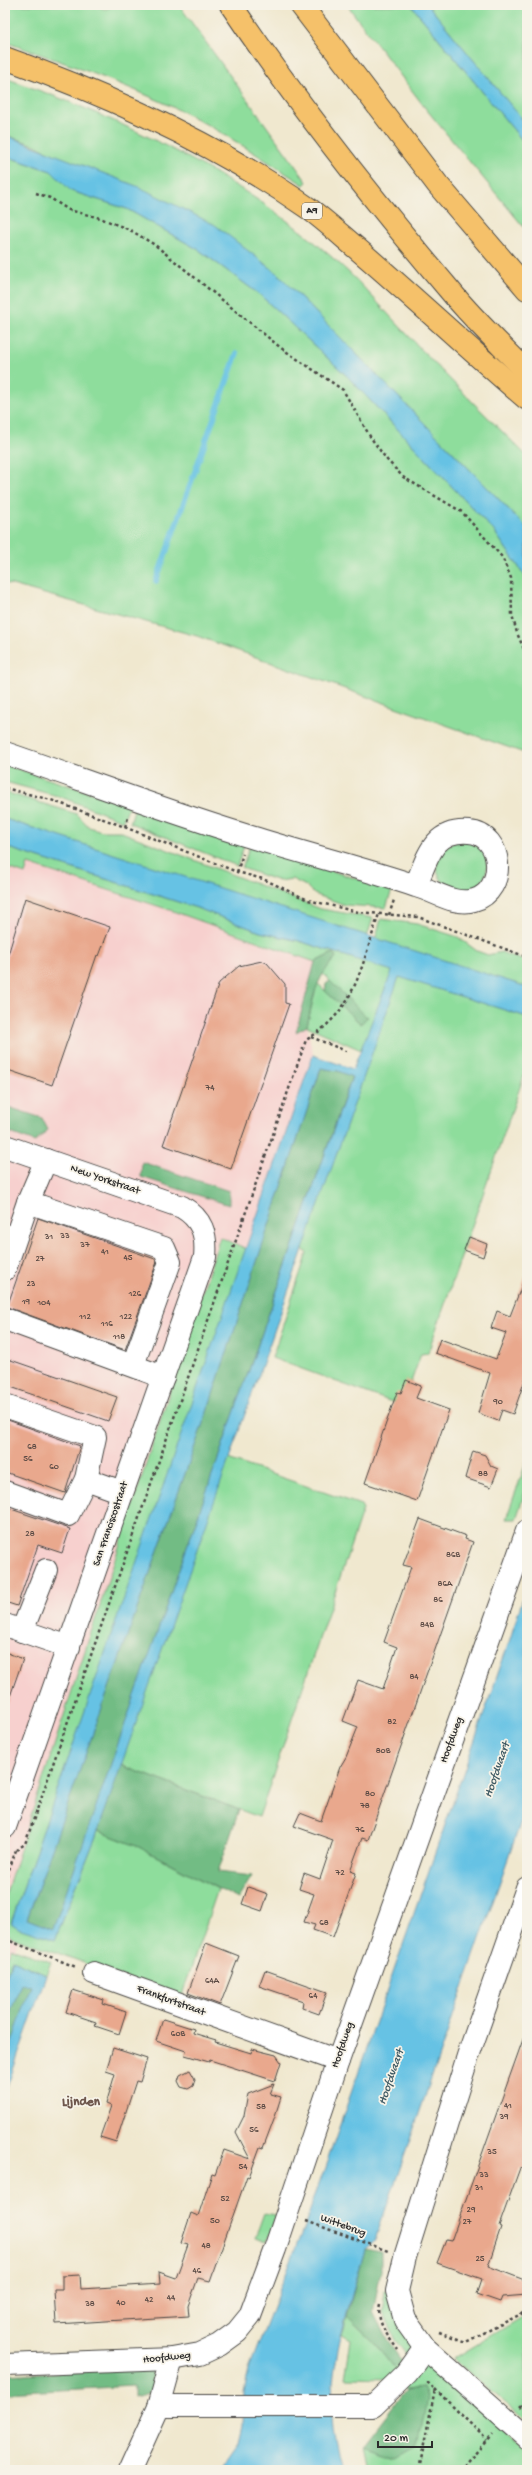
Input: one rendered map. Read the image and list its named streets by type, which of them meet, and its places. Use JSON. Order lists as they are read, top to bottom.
{
  "streets": {
    "highway": ["A9"],
    "street": [
      "New Yorkstraat",
      "San Franciscostraat",
      "Hoofdweg",
      "Frankfurtstraat"
    ],
    "path": ["Wittebrug"]
  },
  "crossings": [
    ["New Yorkstraat", "San Franciscostraat"],
    ["Hoofdweg", "Frankfurtstraat"]
  ],
  "districts": ["Lijnden"],
  "water": ["Hoofdvaart"],
  "house_numbers": [
    "74",
    "33",
    "31",
    "37",
    "41",
    "45",
    "27",
    "23",
    "126",
    "19",
    "104",
    "112",
    "122",
    "116",
    "118",
    "90",
    "68",
    "56",
    "60",
    "88",
    "28",
    "86B",
    "86A",
    "86",
    "84B",
    "84",
    "82",
    "80B",
    "80",
    "78",
    "76",
    "72",
    "68",
    "64A",
    "64",
    "60B",
    "41",
    "58",
    "39",
    "56",
    "35",
    "54",
    "33",
    "31",
    "52",
    "29",
    "50",
    "27",
    "48",
    "25",
    "46",
    "44",
    "42",
    "40",
    "38"
  ],
  "scale_bar": "20 m"
}
